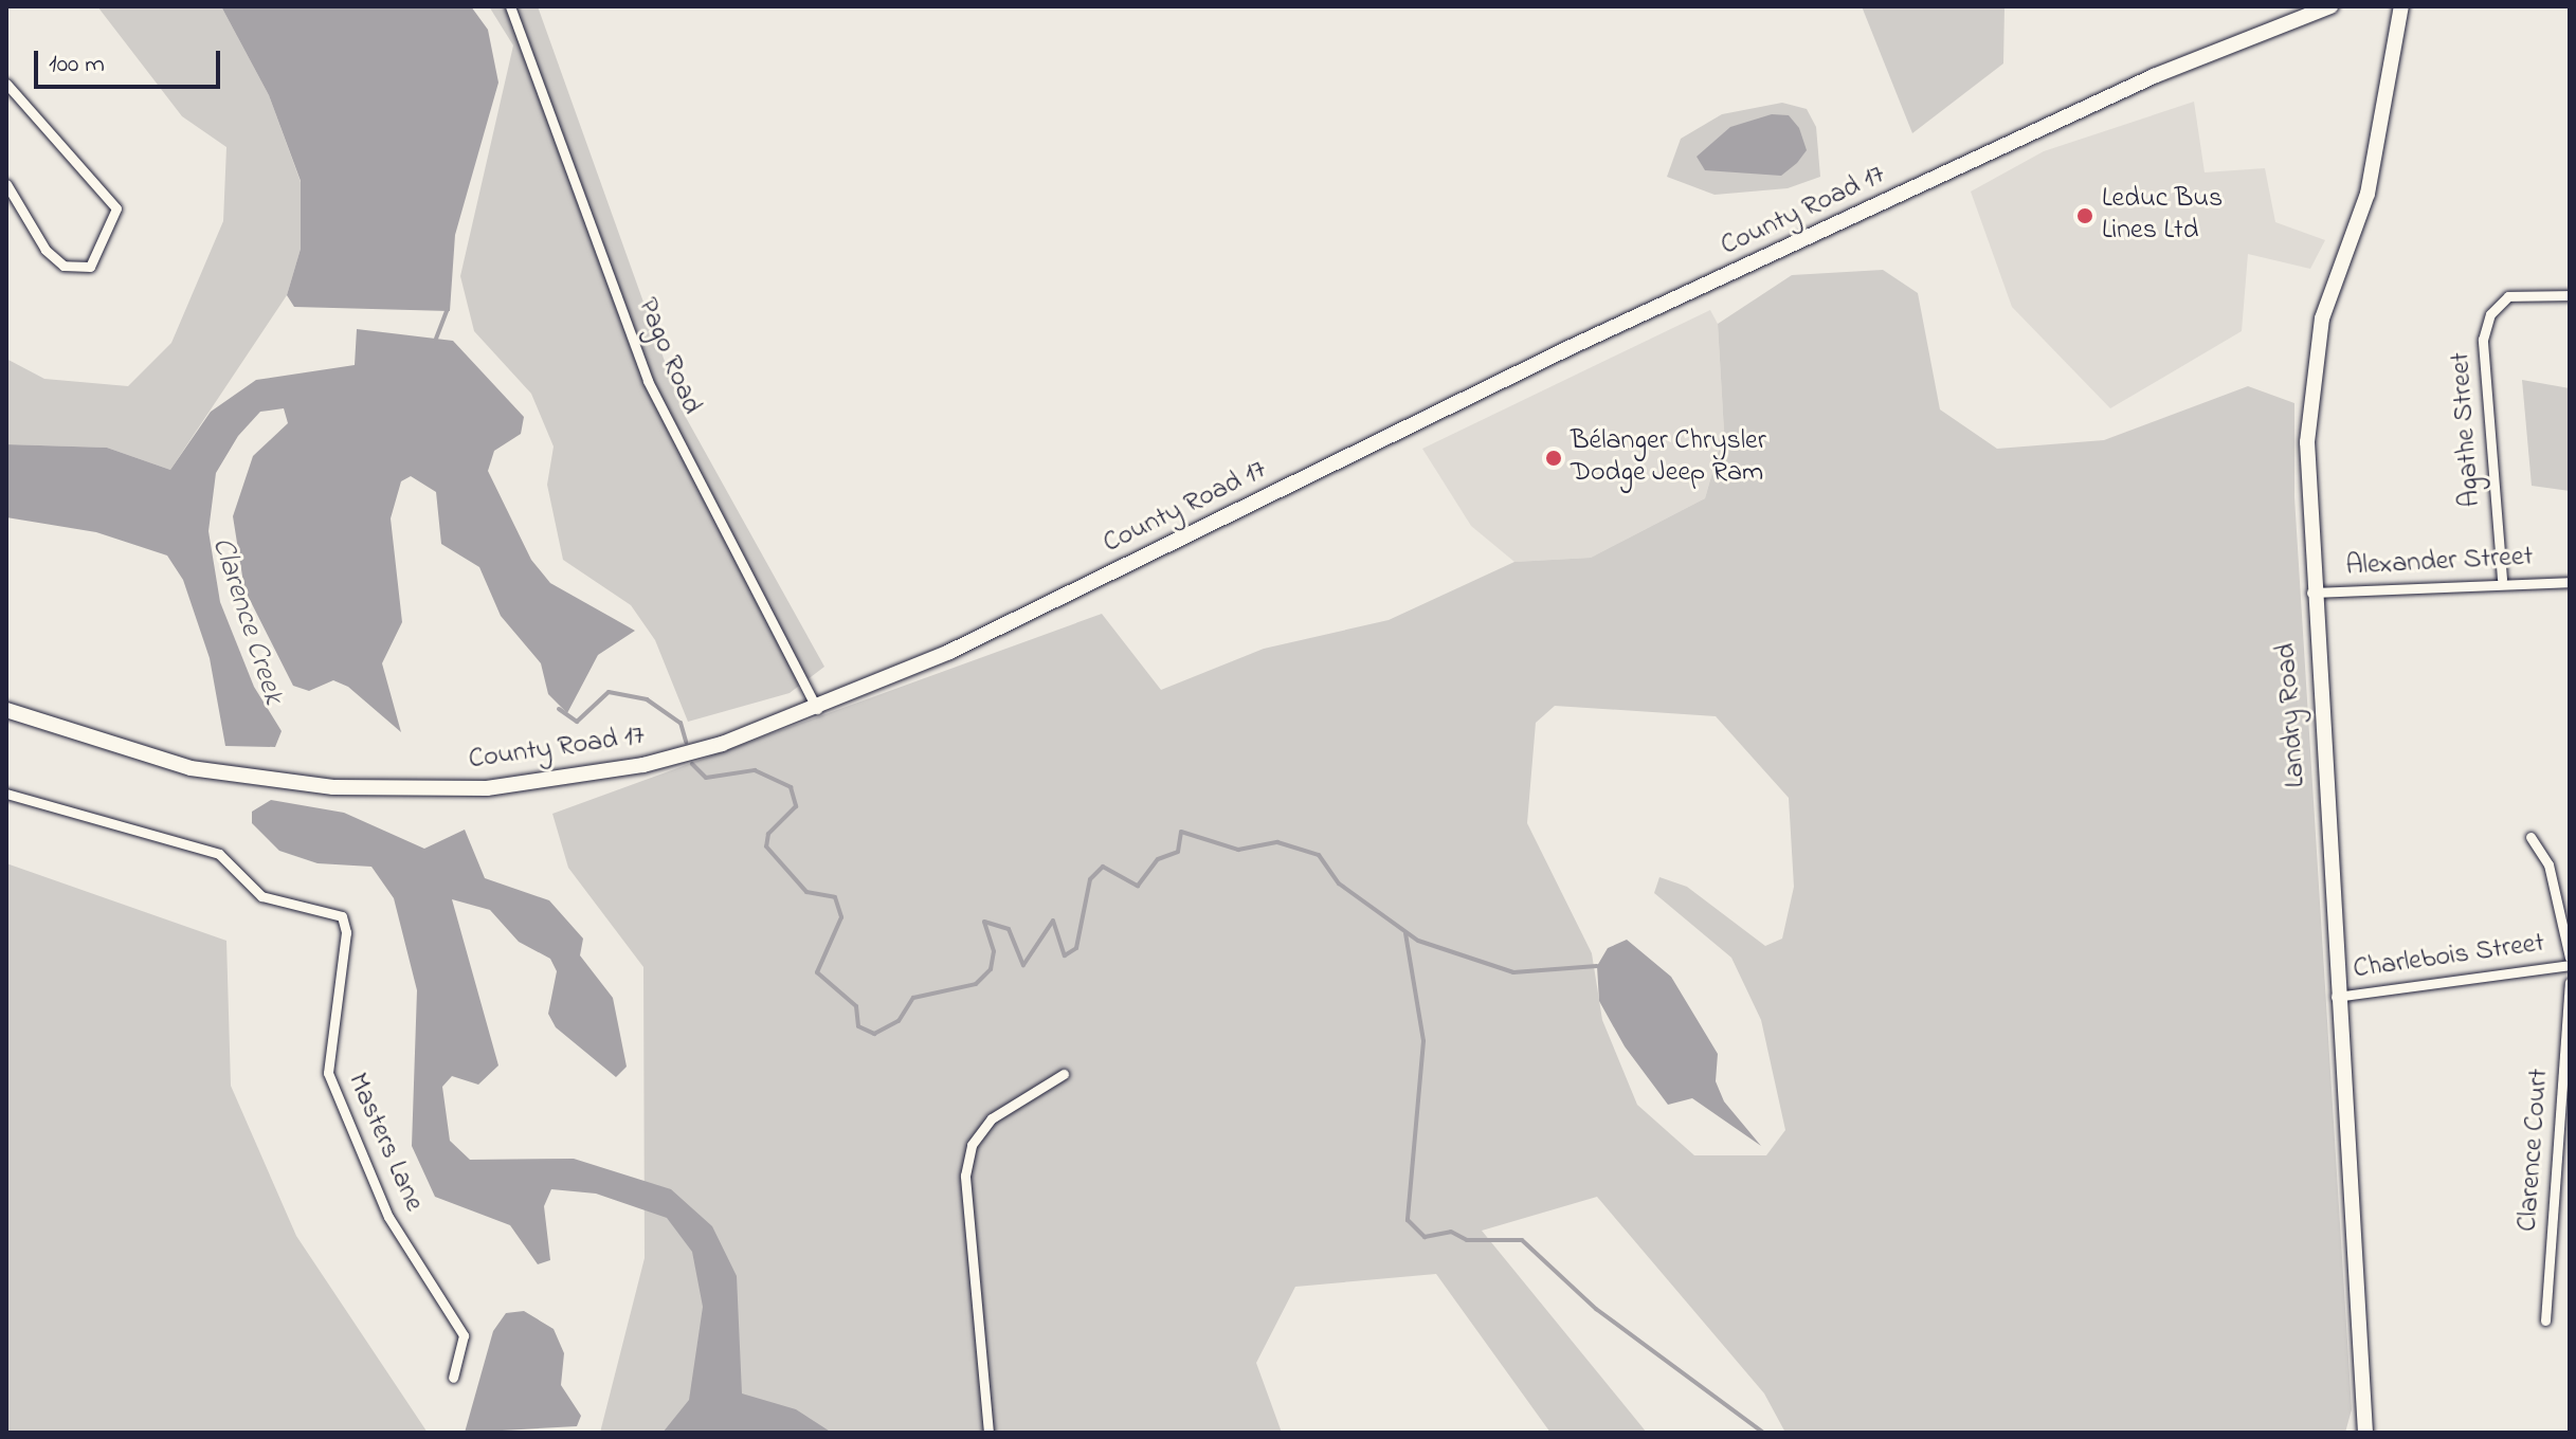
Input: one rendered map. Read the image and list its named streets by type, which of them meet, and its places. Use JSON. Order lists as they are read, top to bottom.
{
  "streets": {
    "main road": ["County Road 17", "Landry Road"],
    "street": [
      "Pago Road",
      "Agathe Street",
      "Alexander Street",
      "Charlebois Street",
      "Masters Lane",
      "Clarence Court"
    ]
  },
  "crossings": [
    ["County Road 17", "Pago Road"],
    ["Agathe Street", "Alexander Street"],
    ["Alexander Street", "Landry Road"],
    ["Landry Road", "Charlebois Street"]
  ],
  "water": ["Clarence Creek"],
  "places": ["Leduc Bus Lines Ltd", "Bélanger Chrysler Dodge Jeep Ram"],
  "scale_bar": "100 m"
}
